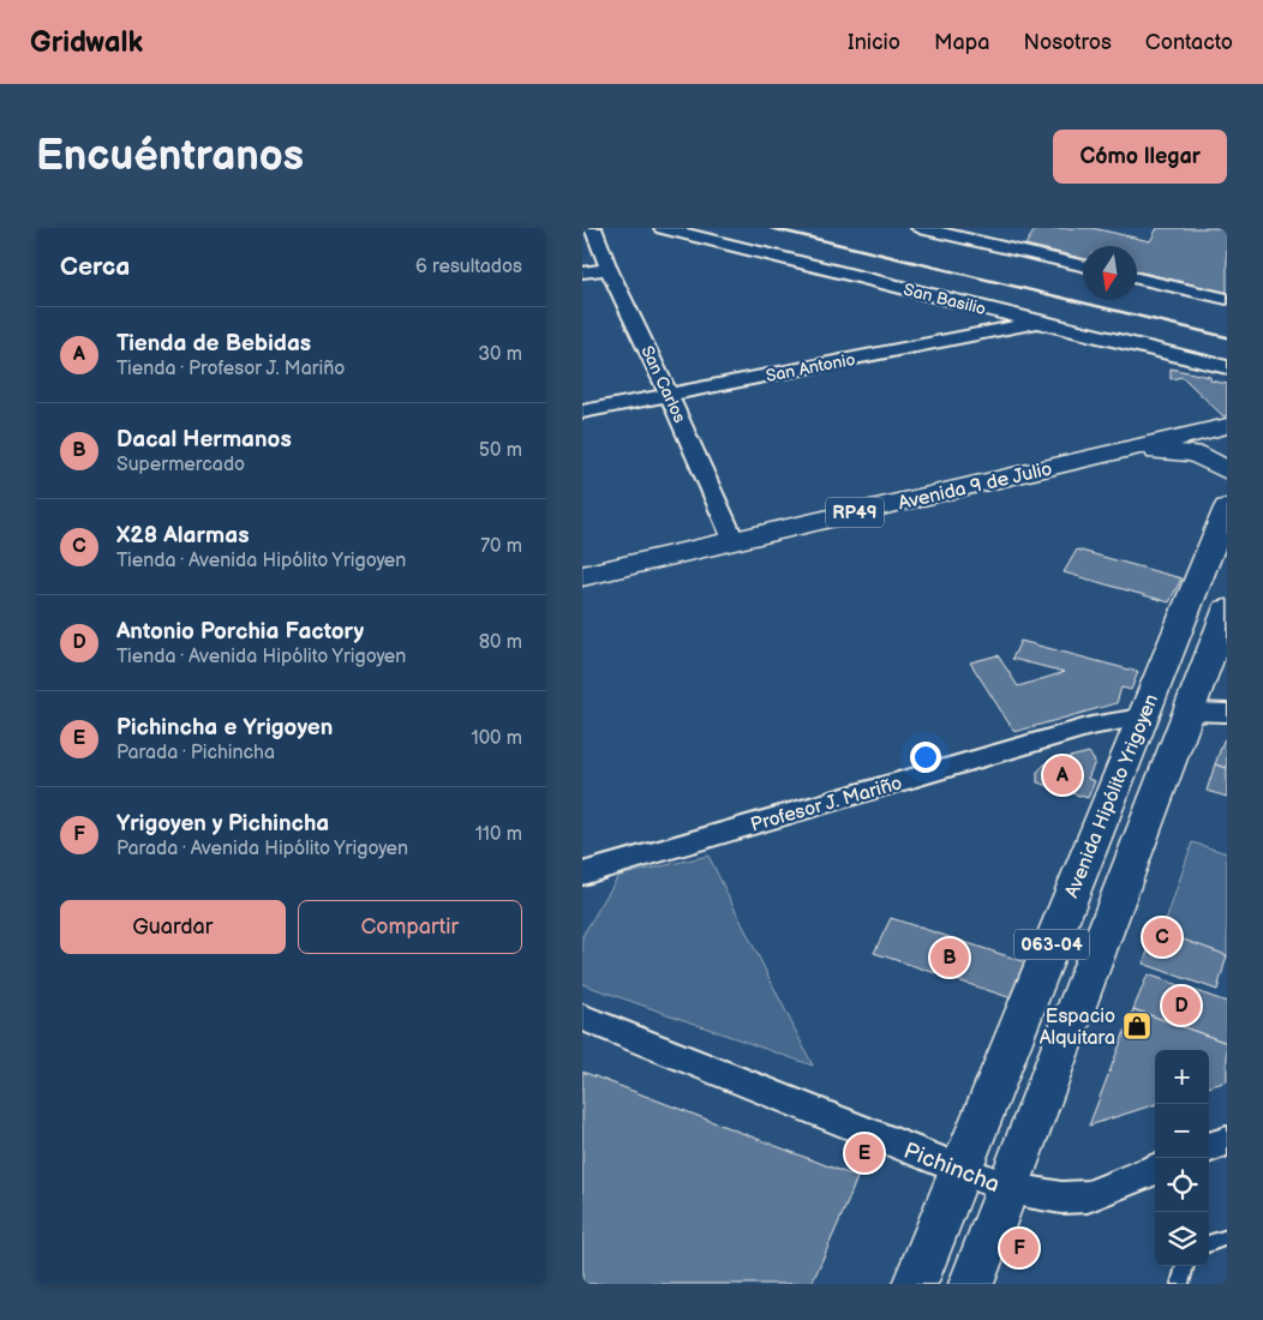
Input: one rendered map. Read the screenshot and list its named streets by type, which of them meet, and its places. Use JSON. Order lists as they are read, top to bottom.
{
  "streets": {
    "main road": [
      "Avenida 9 de Julio",
      "RP49",
      "Avenida Hipólito Yrigoyen",
      "063-04"
    ],
    "street": [
      "San Basilio",
      "San Antonio",
      "San Carlos",
      "Profesor J. Mariño",
      "Pichincha"
    ]
  },
  "crossings": [
    ["San Basilio", "San Antonio"],
    ["San Antonio", "San Carlos"],
    ["San Carlos", "Avenida 9 de Julio"],
    ["Avenida 9 de Julio", "RP49"],
    ["Avenida Hipólito Yrigoyen", "Profesor J. Mariño"],
    ["Avenida Hipólito Yrigoyen", "Pichincha"],
    ["063-04", "Pichincha"]
  ],
  "places": {
    "shop": ["Espacio Alquitara"]
  },
  "north": "bottom",
  "page": {
    "header": "Gridwalk",
    "nav": [
      "Inicio",
      "Mapa",
      "Nosotros",
      "Contacto"
    ],
    "buttons": [
      "Cómo llegar",
      ["Guardar", "Compartir"]
    ],
    "title": "Encuéntranos",
    "heading": ["Cerca", "6 resultados"],
    "list": [
      {
        "mark": "A",
        "name": "Tienda de Bebidas",
        "note": "Tienda · Profesor J. Mariño",
        "value": "30 m"
      },
      {
        "mark": "B",
        "name": "Dacal Hermanos",
        "note": "Supermercado",
        "value": "50 m"
      },
      {
        "mark": "C",
        "name": "X28 Alarmas",
        "note": "Tienda · Avenida Hipólito Yrigoyen",
        "value": "70 m"
      },
      {
        "mark": "D",
        "name": "Antonio Porchia Factory",
        "note": "Tienda · Avenida Hipólito Yrigoyen",
        "value": "80 m"
      },
      {
        "mark": "E",
        "name": "Pichincha e Yrigoyen",
        "note": "Parada · Pichincha",
        "value": "100 m"
      },
      {
        "mark": "F",
        "name": "Yrigoyen y Pichincha",
        "note": "Parada · Avenida Hipólito Yrigoyen",
        "value": "110 m"
      }
    ],
    "pins": [
      "A",
      "C",
      "B",
      "D",
      "E",
      "F"
    ],
    "map_buttons": ["+", "−"]
  }
}
